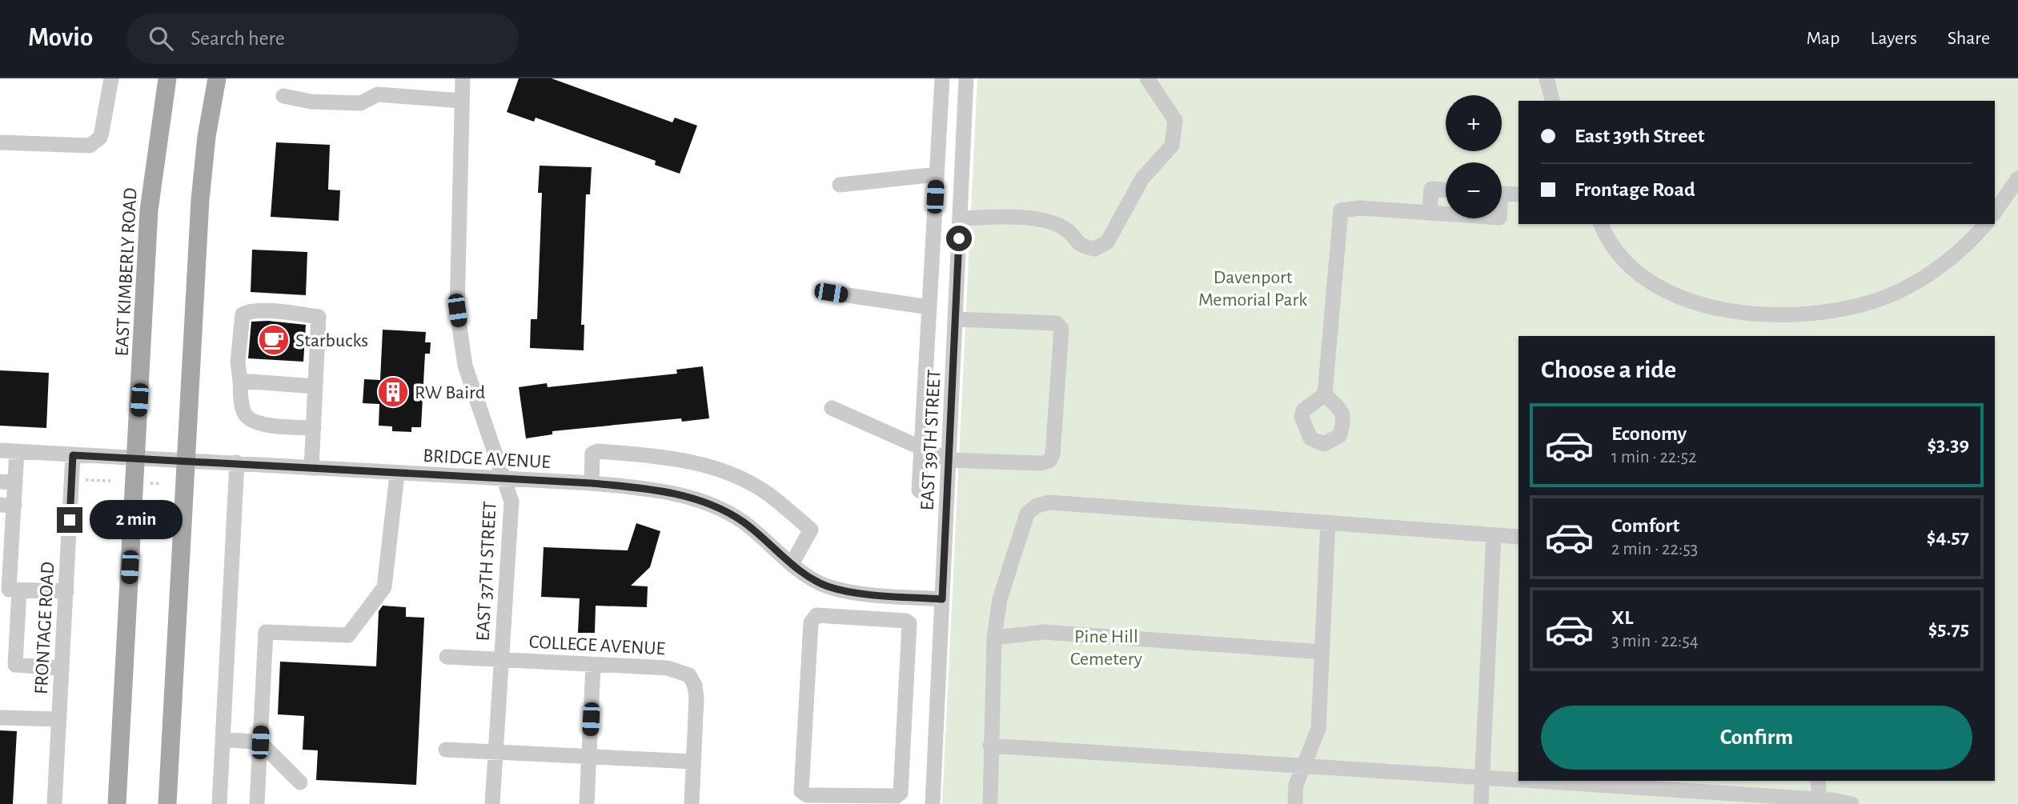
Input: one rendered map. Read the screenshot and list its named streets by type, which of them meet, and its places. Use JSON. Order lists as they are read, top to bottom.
{
  "streets": {
    "main road": ["EAST KIMBERLY ROAD"],
    "street": [
      "EAST 39TH STREET",
      "BRIDGE AVENUE",
      "EAST 37TH STREET",
      "FRONTAGE ROAD",
      "COLLEGE AVENUE"
    ]
  },
  "crossings": [
    ["EAST KIMBERLY ROAD", "BRIDGE AVENUE"],
    ["EAST 39TH STREET", "BRIDGE AVENUE"],
    ["BRIDGE AVENUE", "EAST 37TH STREET"],
    ["BRIDGE AVENUE", "FRONTAGE ROAD"],
    ["EAST 37TH STREET", "COLLEGE AVENUE"]
  ],
  "parks": ["Davenport Memorial Park", "Pine Hill Cemetery"],
  "places": {
    "cafe": ["Starbucks"],
    "building": ["RW Baird"]
  },
  "page": {
    "header": "Movio",
    "search": "Search here",
    "nav": ["Map", "Layers", "Share"],
    "map_buttons": ["+", "−"],
    "banner": ["East 39th Street", "Frontage Road"],
    "heading": "Choose a ride",
    "list": [
      {
        "name": "Economy",
        "note": "1 min · 22:52",
        "value": "$3.39"
      },
      {
        "name": "Comfort",
        "note": "2 min · 22:53",
        "value": "$4.57"
      },
      {
        "name": "XL",
        "note": "3 min · 22:54",
        "value": "$5.75"
      }
    ],
    "bubble": "2 min",
    "buttons": "Confirm"
  }
}
